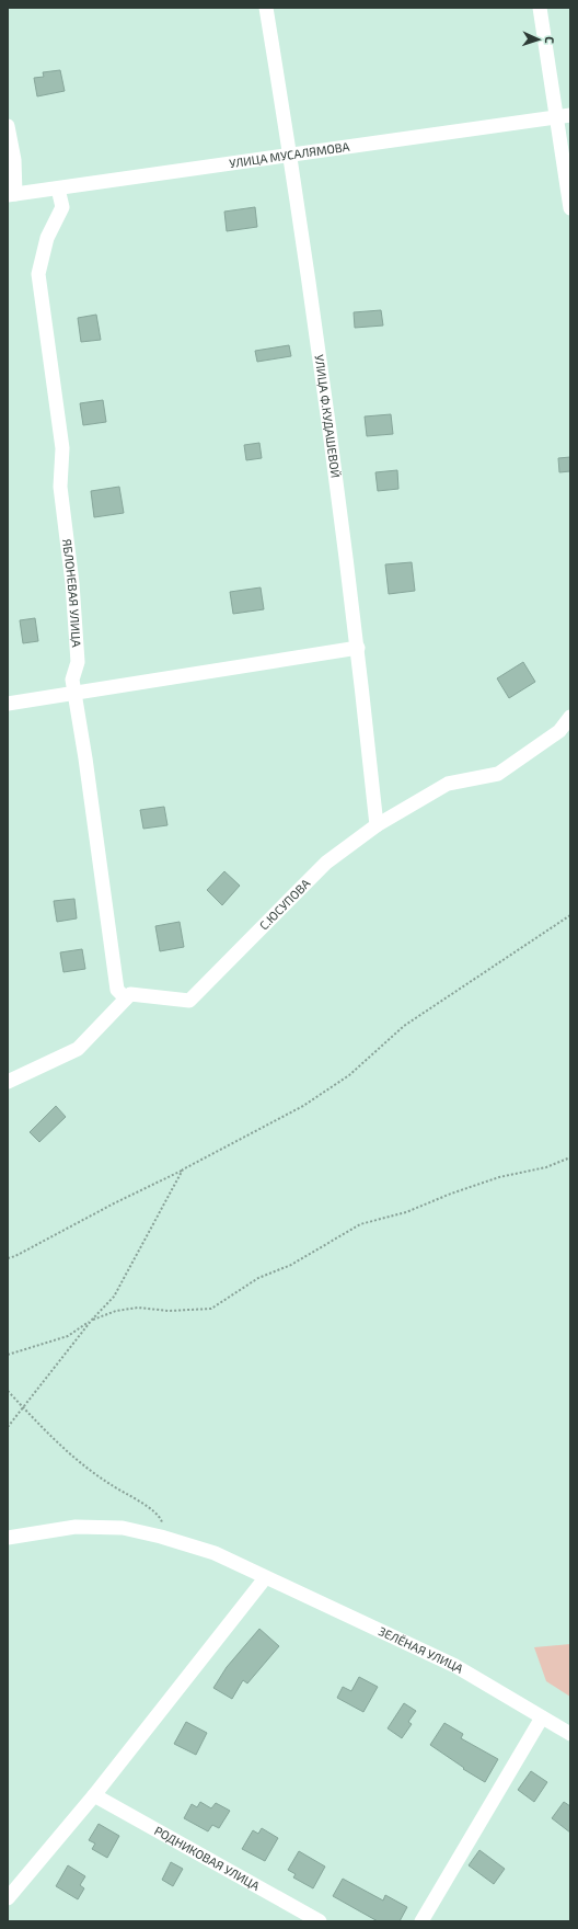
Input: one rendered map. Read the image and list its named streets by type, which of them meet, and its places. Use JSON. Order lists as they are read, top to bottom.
{
  "streets": {
    "street": [
      "УЛИЦА МУСАЛЯМОВА",
      "УЛИЦА Ф.КУДАШЕВОЙ",
      "ЯБЛОНЕВАЯ УЛИЦА",
      "С.ЮСУПОВА",
      "ЗЕЛЁНАЯ УЛИЦА",
      "РОДНИКОВАЯ УЛИЦА"
    ]
  },
  "crossings": [
    ["УЛИЦА МУСАЛЯМОВА", "УЛИЦА Ф.КУДАШЕВОЙ"],
    ["УЛИЦА МУСАЛЯМОВА", "ЯБЛОНЕВАЯ УЛИЦА"],
    ["УЛИЦА Ф.КУДАШЕВОЙ", "С.ЮСУПОВА"],
    ["ЯБЛОНЕВАЯ УЛИЦА", "С.ЮСУПОВА"]
  ],
  "north": "right"
}
